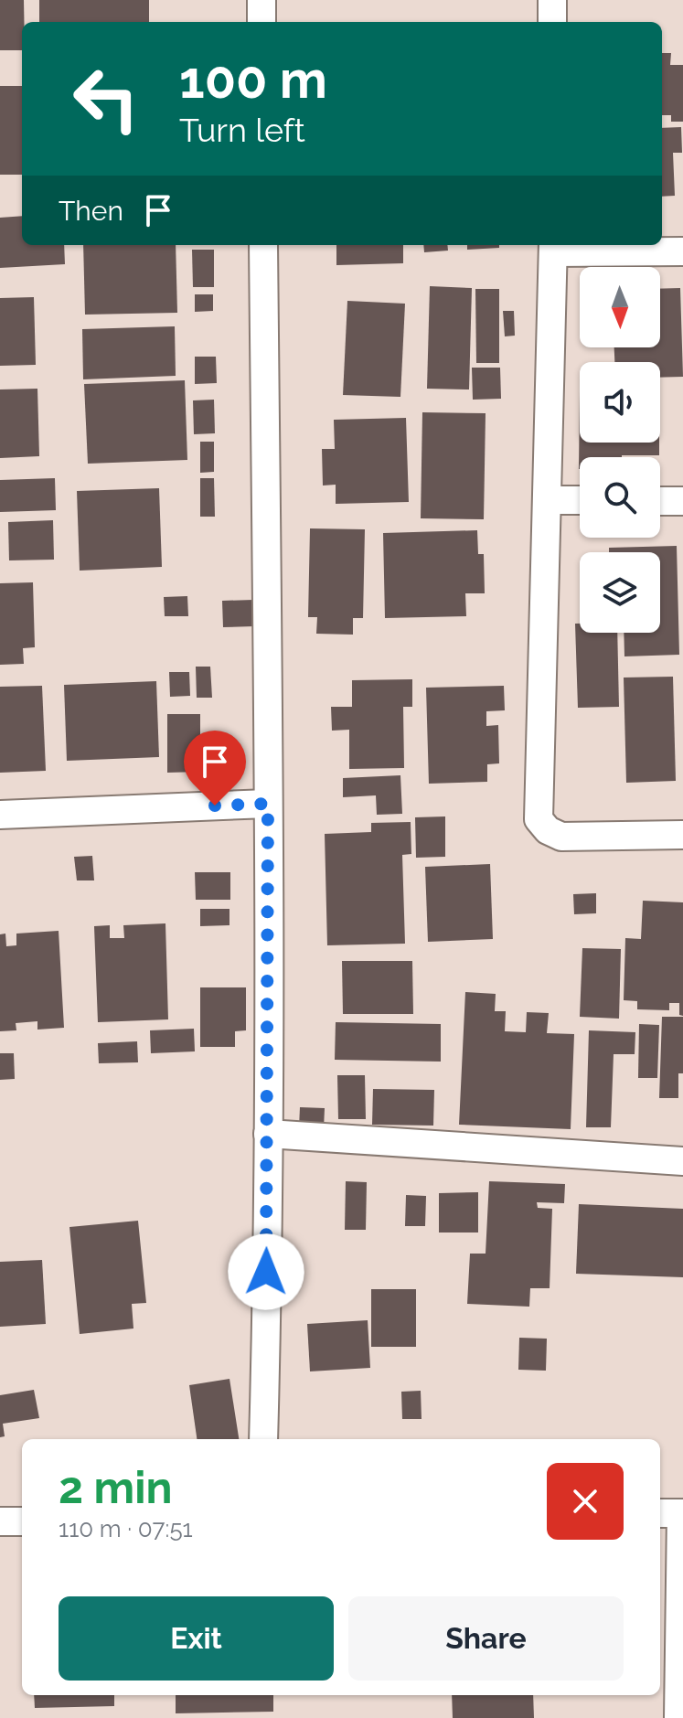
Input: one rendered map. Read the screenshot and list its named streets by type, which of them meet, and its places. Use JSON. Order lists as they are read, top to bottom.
{
  "north": "bottom",
  "page": {
    "turn": ["100 m", "Turn left"],
    "then": "Then",
    "heading": ["2 min", "110 m · 07:51"],
    "buttons": ["Exit", "Share"]
  }
}
